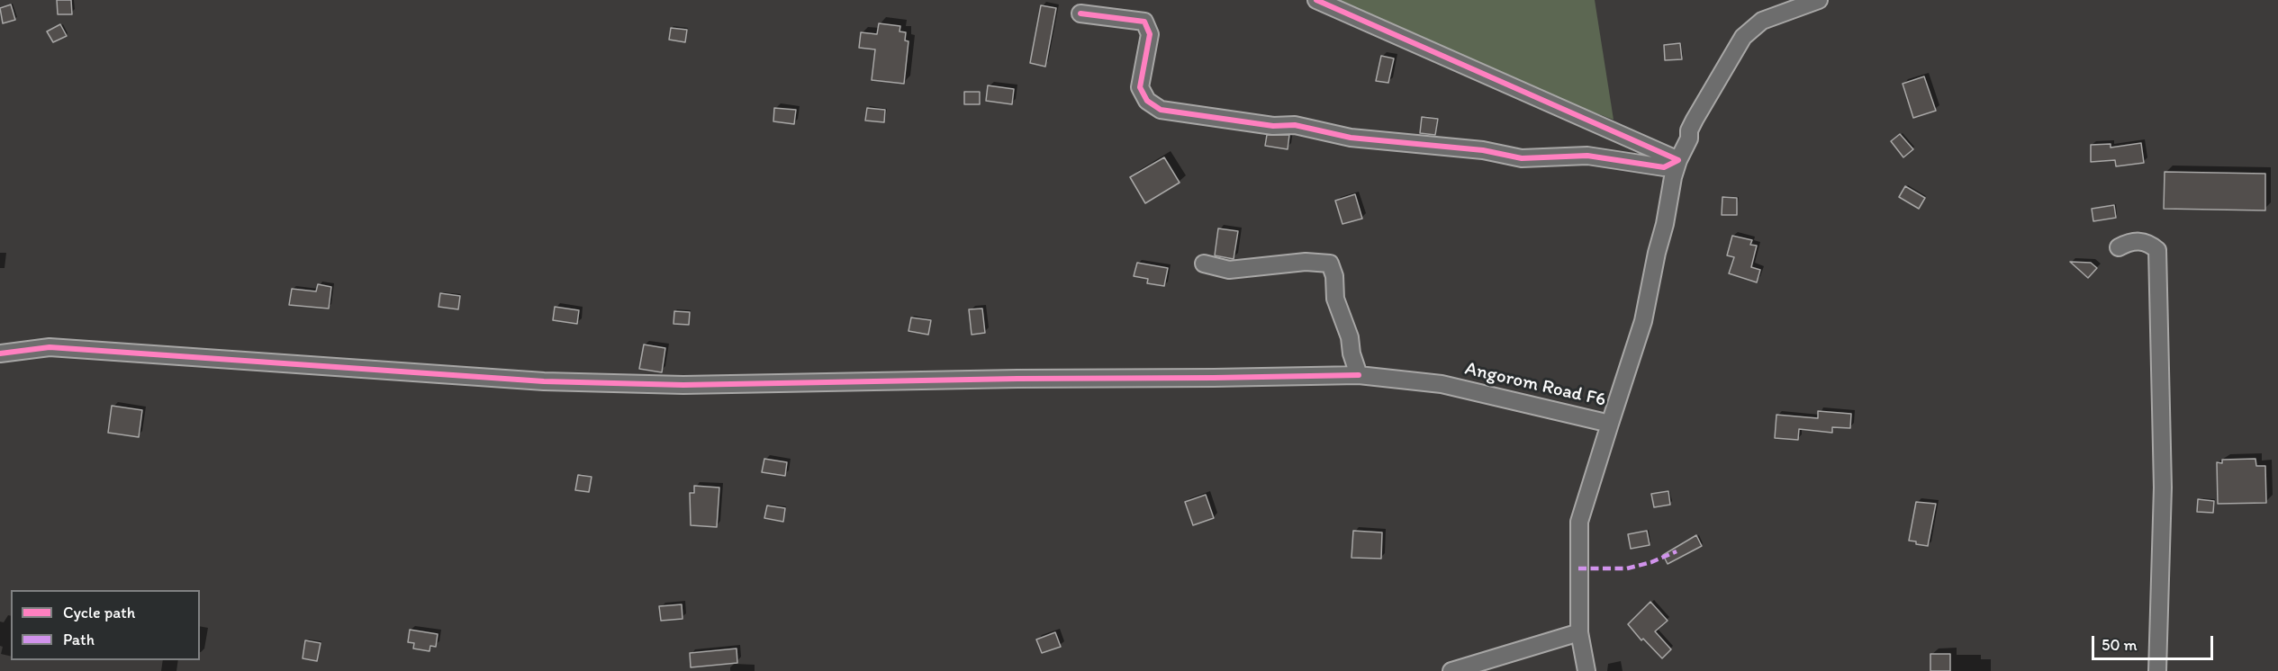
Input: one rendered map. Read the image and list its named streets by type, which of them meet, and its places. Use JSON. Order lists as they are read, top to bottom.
{
  "streets": {
    "street": ["Angorom Road F6"]
  },
  "legend": ["Cycle path", "Path"],
  "scale_bar": "50 m"
}
